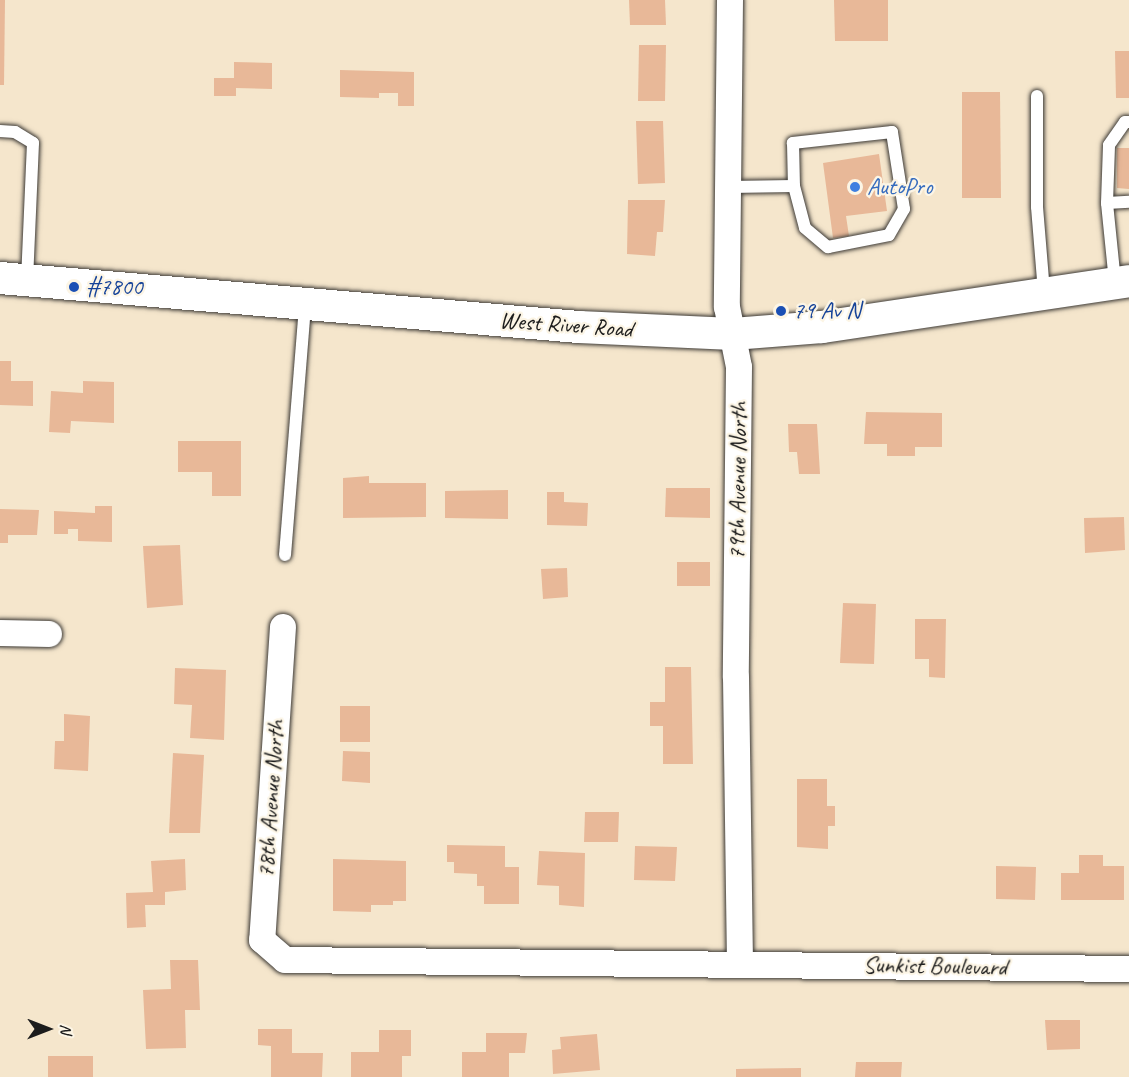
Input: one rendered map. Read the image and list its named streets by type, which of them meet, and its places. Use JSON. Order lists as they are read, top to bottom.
{
  "streets": {
    "street": [
      "West River Road",
      "79th Avenue North",
      "78th Avenue North",
      "Sunkist Boulevard"
    ]
  },
  "crossings": [
    ["West River Road", "79th Avenue North"],
    ["79th Avenue North", "Sunkist Boulevard"],
    ["78th Avenue North", "Sunkist Boulevard"]
  ],
  "places": ["AutoPro", "#7800", "79 Av N"],
  "north": "right"
}
